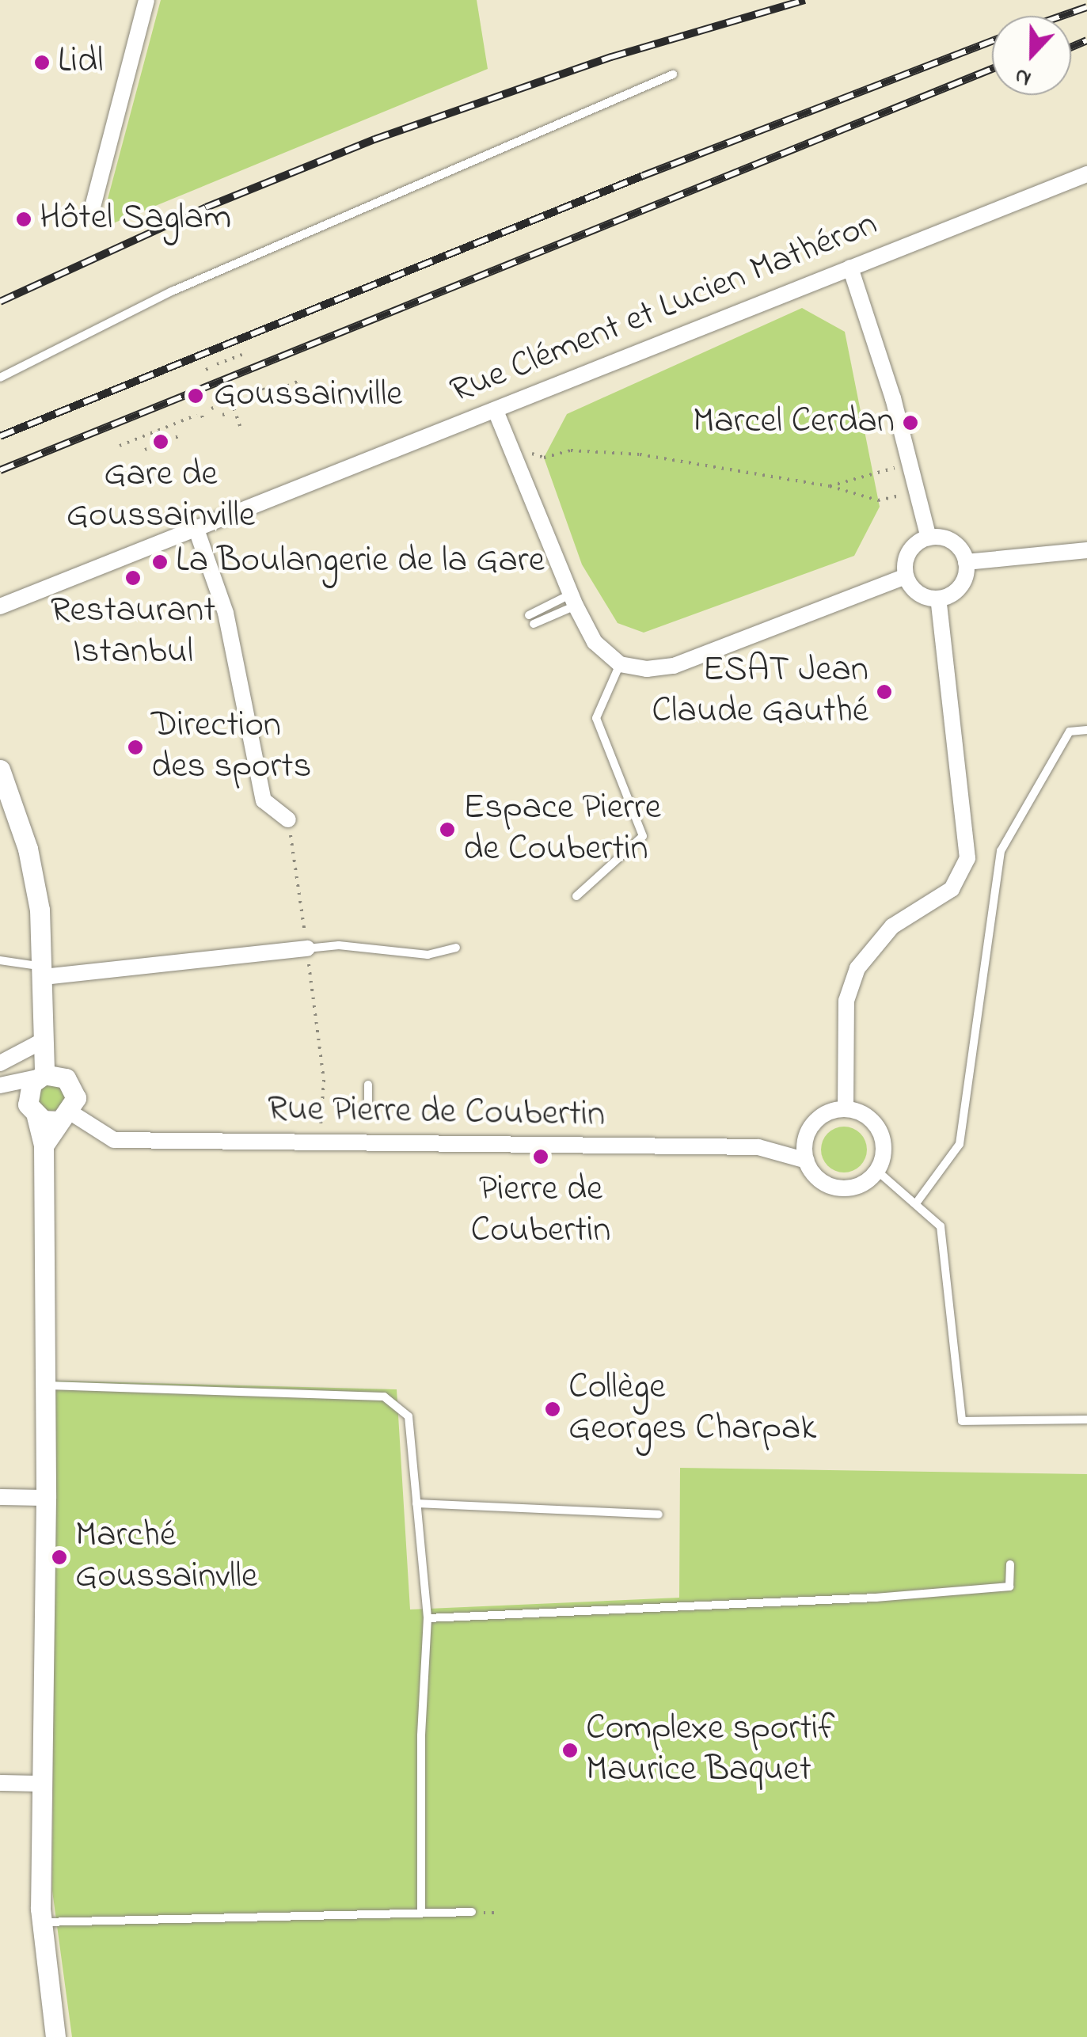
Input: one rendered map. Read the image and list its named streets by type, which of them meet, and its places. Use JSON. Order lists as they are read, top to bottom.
{
  "streets": {
    "street": ["Rue Clément et Lucien Mathéron", "Rue Pierre de Coubertin"]
  },
  "places": [
    "Lidl",
    "Hôtel Saglam",
    "Goussainville",
    "Marcel Cerdan",
    "Gare de Goussainville",
    "La Boulangerie de la Gare",
    "Restaurant Istanbul",
    "ESAT Jean Claude Gauthé",
    "Direction des sports",
    "Espace Pierre de Coubertin",
    "Pierre de Coubertin",
    "Collège Georges Charpak",
    "Marché Goussainvlle",
    "Complexe sportif Maurice Baquet"
  ],
  "north": "bottom"
}
